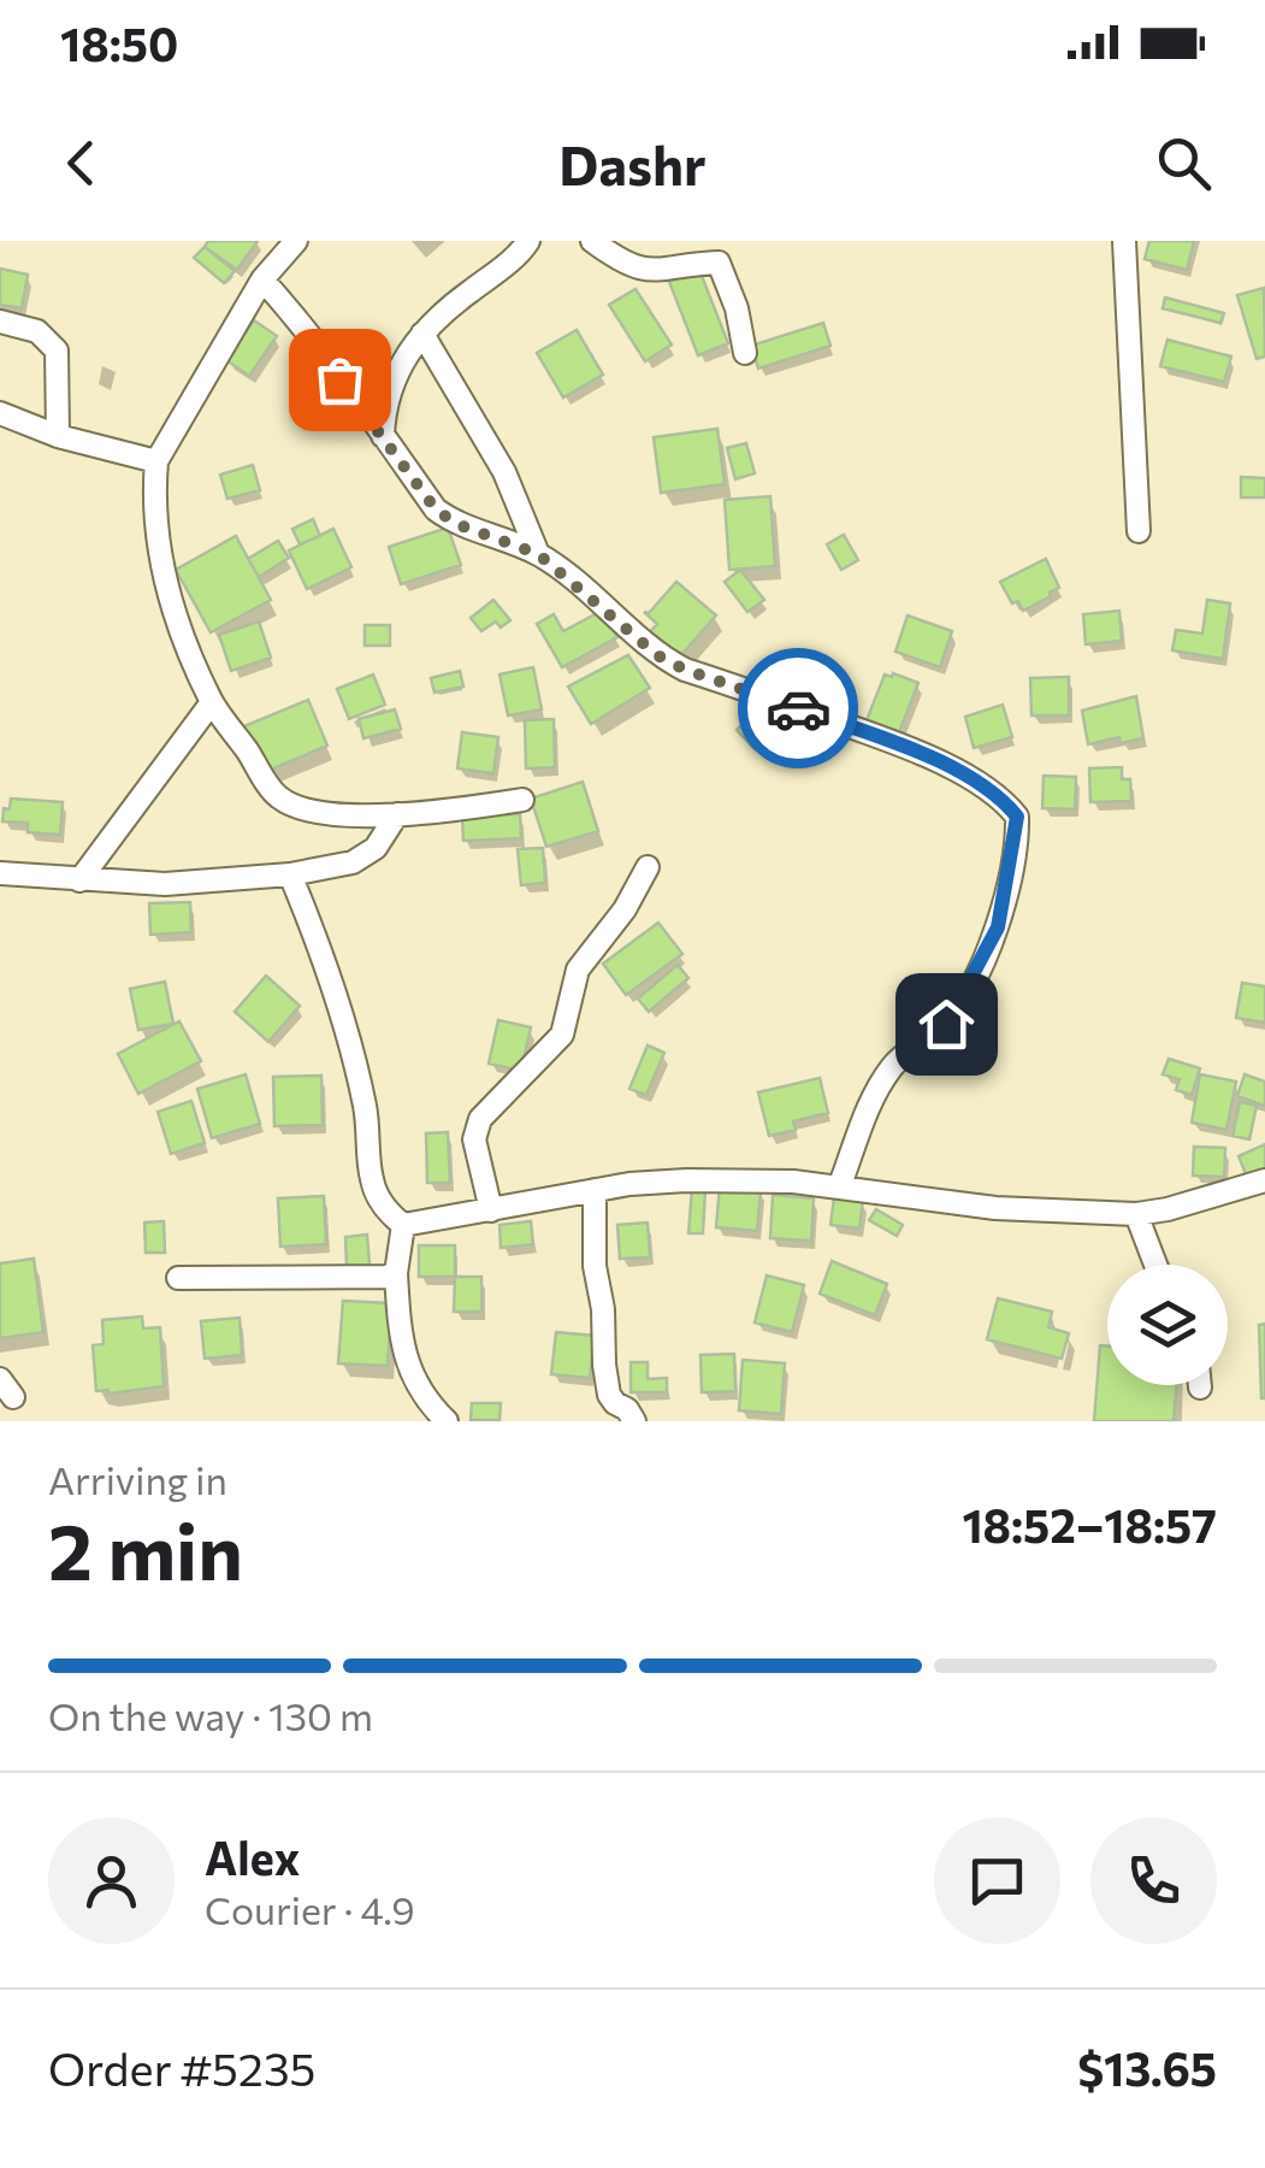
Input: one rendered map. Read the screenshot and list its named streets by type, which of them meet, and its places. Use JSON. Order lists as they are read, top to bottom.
{
  "page": {
    "status": "18:50",
    "header": "Dashr",
    "heading": ["2 min", "Arriving in", "18:52–18:57"],
    "panel": [
      "Alex",
      "Courier · 4.9",
      "Order #5235",
      "$13.65"
    ],
    "bar": "On the way · 130 m"
  }
}
